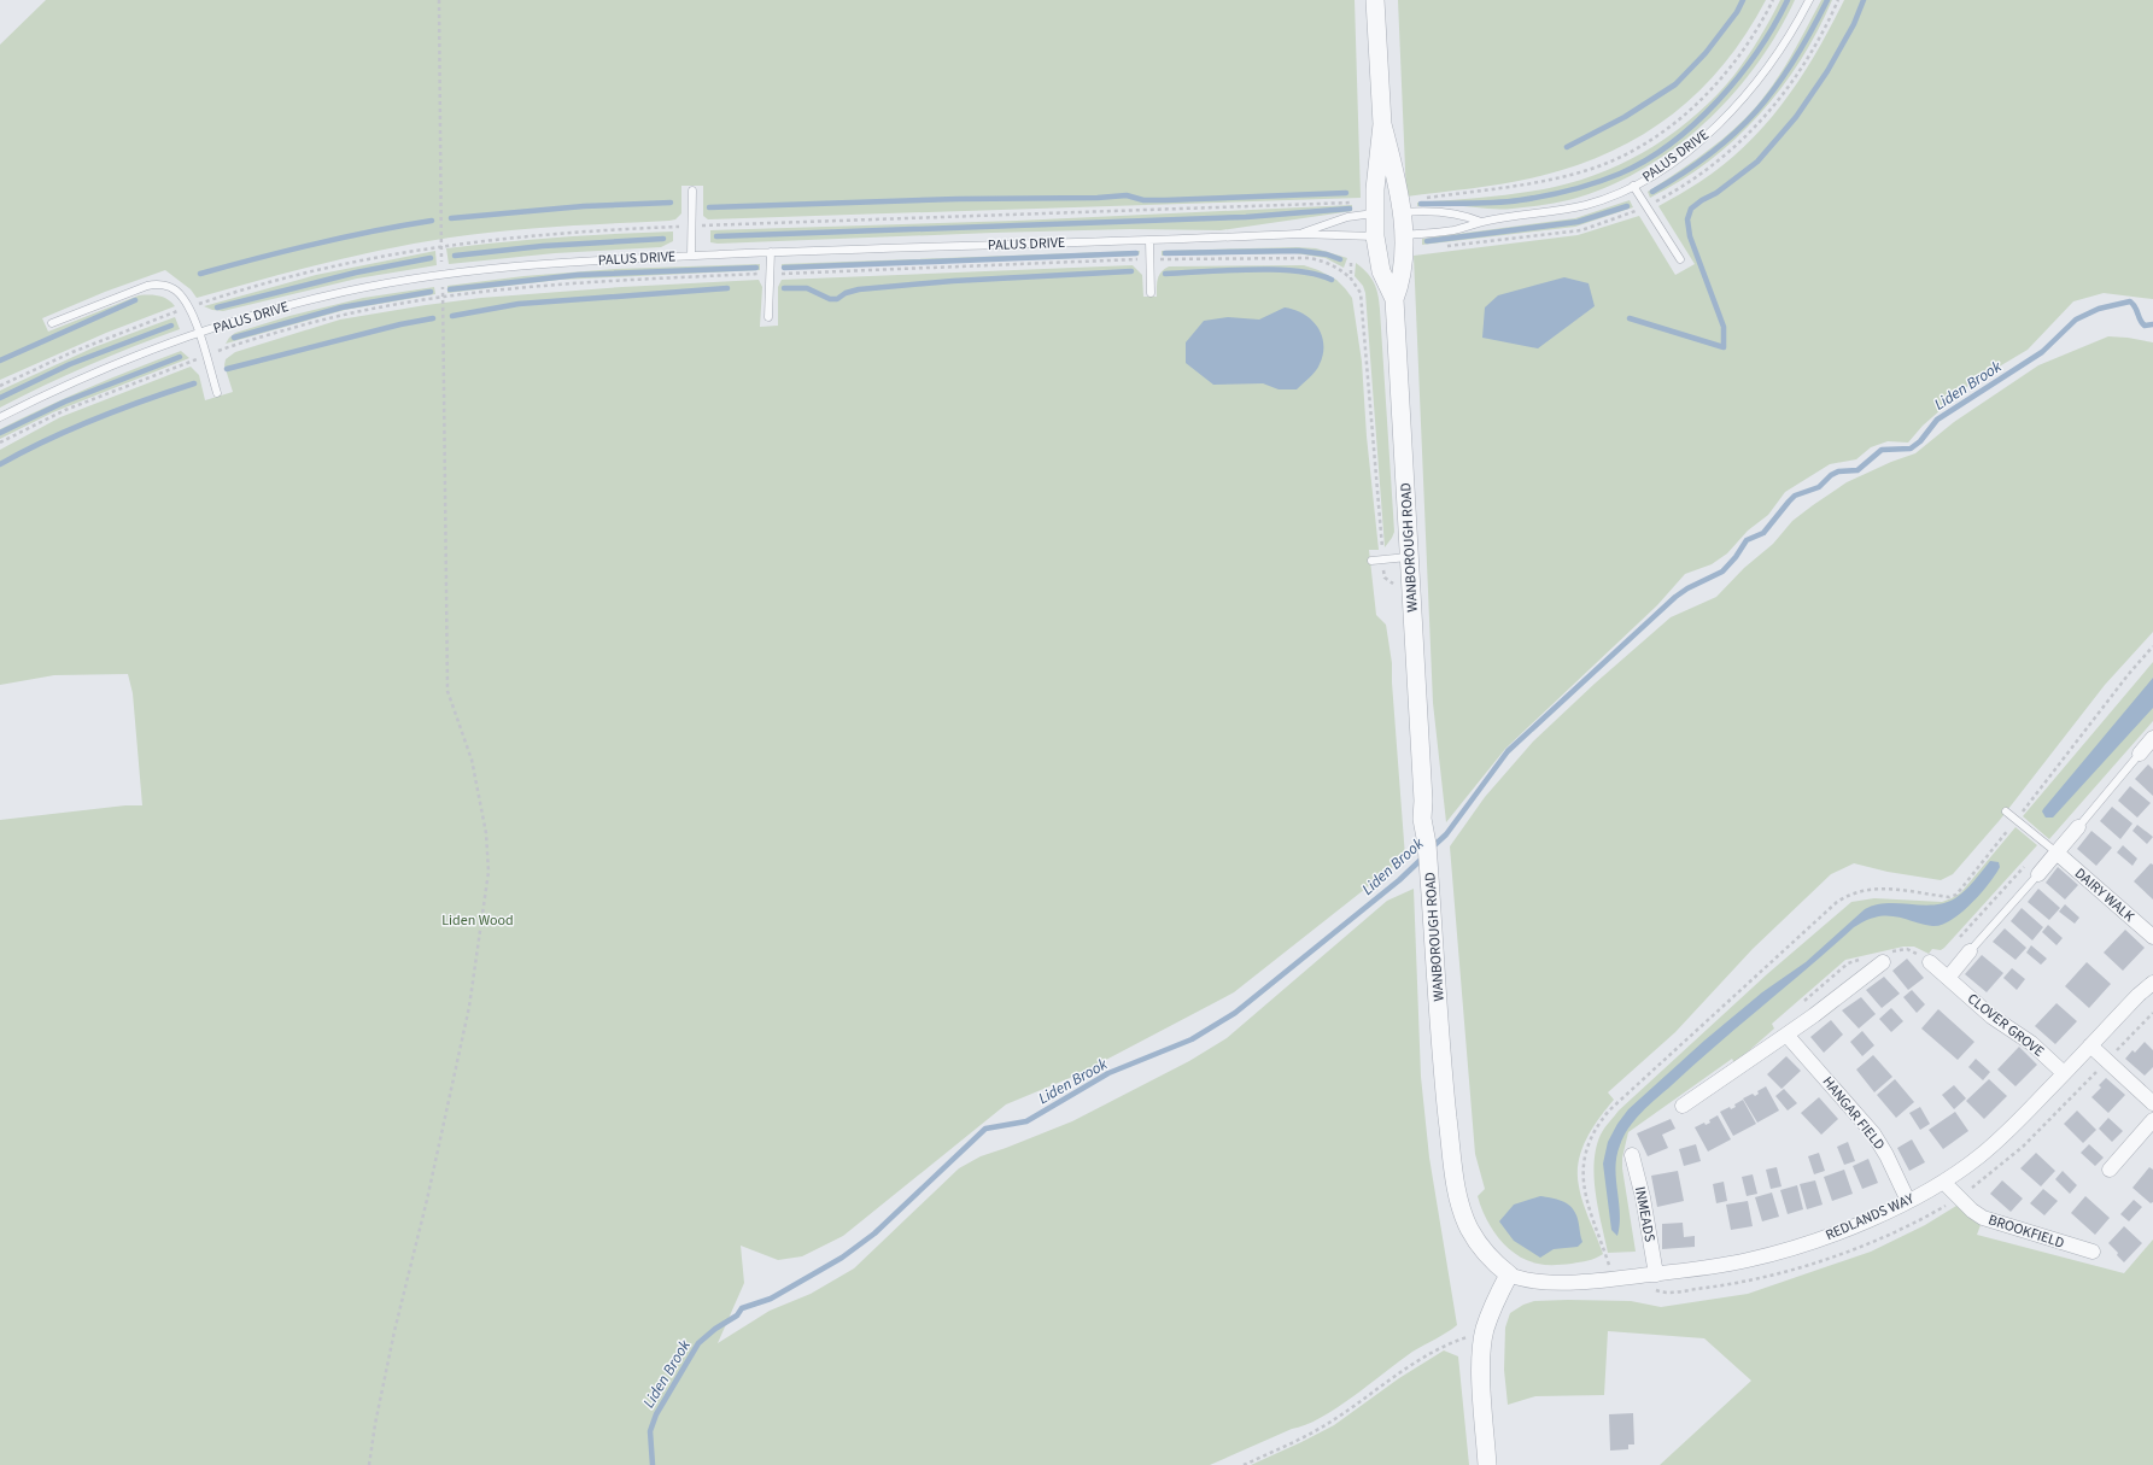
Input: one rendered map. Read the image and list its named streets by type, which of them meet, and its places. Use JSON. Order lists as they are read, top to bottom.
{
  "streets": {
    "street": [
      "PALUS DRIVE",
      "WANBOROUGH ROAD",
      "DAIRY WALK",
      "CLOVER GROVE",
      "HANGAR FIELD",
      "INMEADS",
      "REDLANDS WAY",
      "BROOKFIELD"
    ]
  },
  "crossings": [
    ["PALUS DRIVE", "WANBOROUGH ROAD"],
    ["WANBOROUGH ROAD", "REDLANDS WAY"],
    ["CLOVER GROVE", "REDLANDS WAY"],
    ["HANGAR FIELD", "REDLANDS WAY"],
    ["INMEADS", "REDLANDS WAY"],
    ["REDLANDS WAY", "BROOKFIELD"]
  ],
  "water": ["Liden Brook"],
  "parks": ["Liden Wood"]
}
